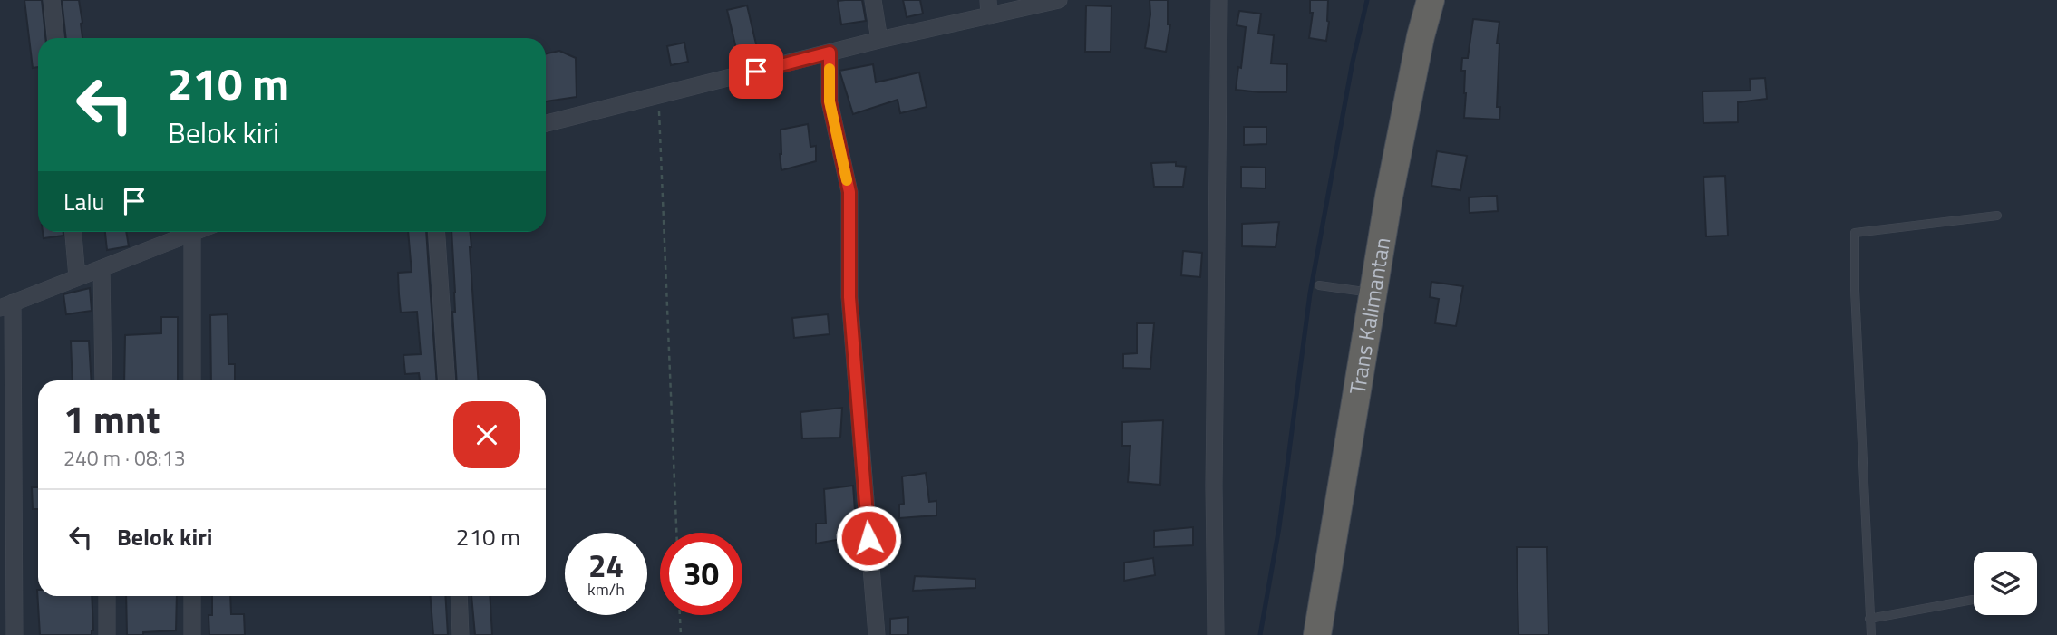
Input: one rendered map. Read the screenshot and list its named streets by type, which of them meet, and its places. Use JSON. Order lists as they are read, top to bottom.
{
  "streets": {
    "highway": ["Trans Kalimantan"]
  },
  "page": {
    "turn": ["210 m", "Belok kiri"],
    "then": "Lalu",
    "heading": ["1 mnt", "240 m · 08:13"],
    "list": [
      {
        "name": "Belok kiri",
        "value": "210 m"
      }
    ],
    "speed": "24 km/h",
    "limit": "30"
  }
}
